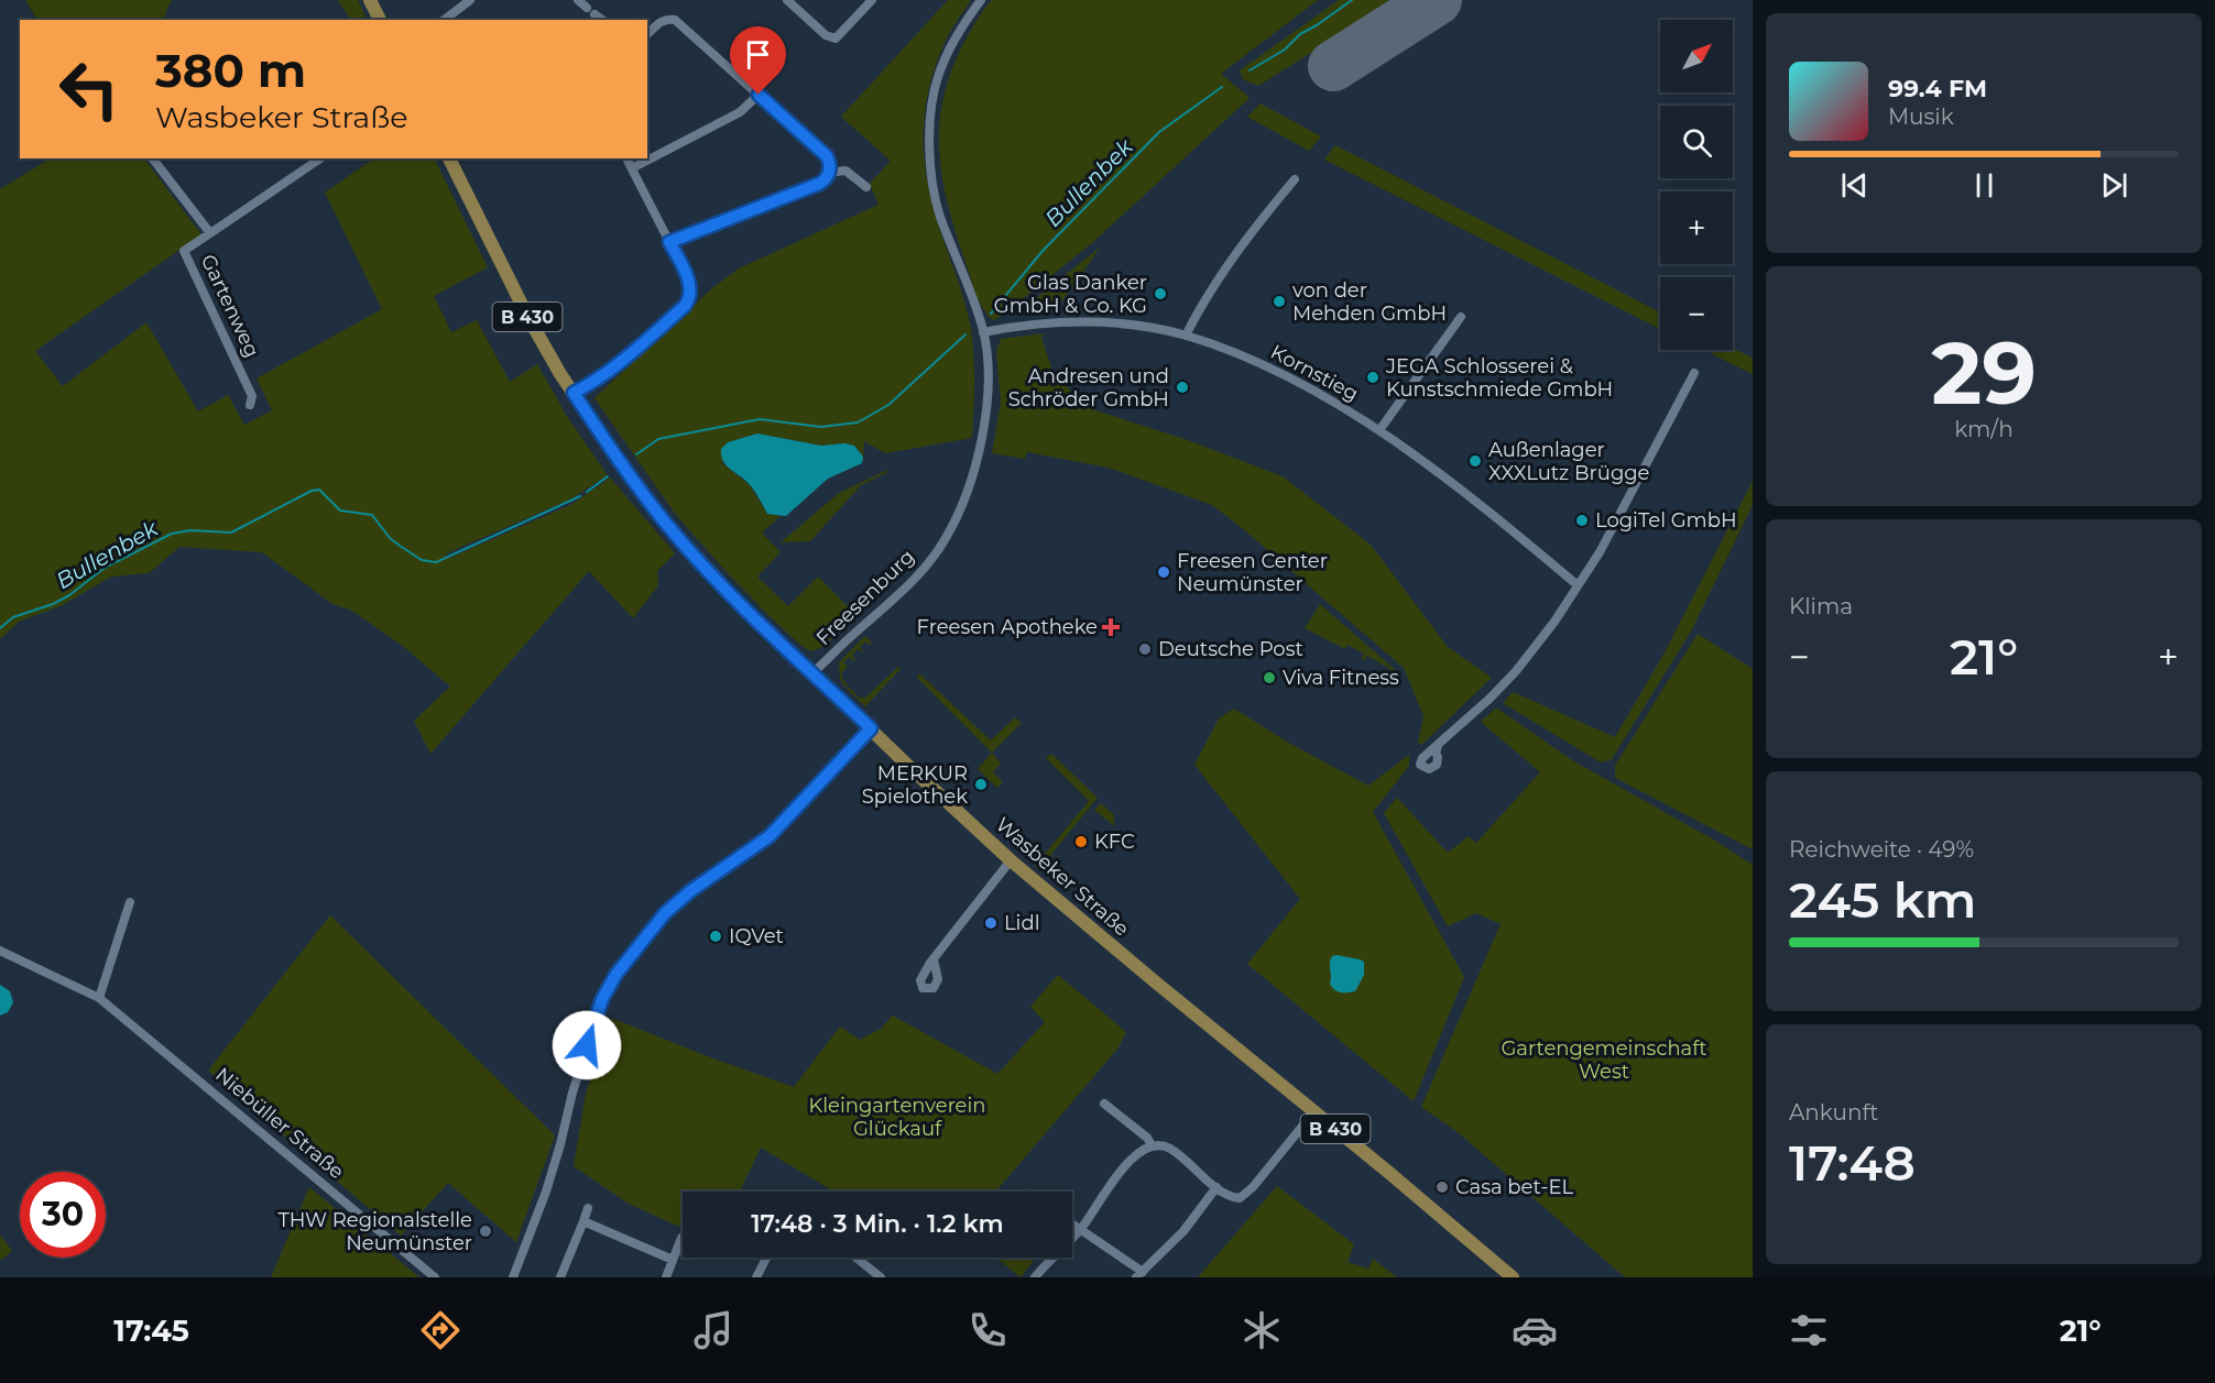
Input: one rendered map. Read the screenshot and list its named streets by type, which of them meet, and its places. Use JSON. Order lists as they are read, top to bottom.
{
  "streets": {
    "main road": ["B 430", "Wasbeker Straße"],
    "street": [
      "Gartenweg",
      "Kornstieg",
      "Freesenburg",
      "Niebüller Straße"
    ]
  },
  "crossings": [
    ["B 430", "Wasbeker Straße"],
    ["Kornstieg", "Freesenburg"],
    ["Freesenburg", "Wasbeker Straße"]
  ],
  "water": ["Bullenbek"],
  "parks": ["Gartengemeinschaft West", "Kleingartenverein Glückauf"],
  "places": {
    "other": [
      "Glas Danker GmbH & Co. KG",
      "von der Mehden GmbH",
      "JEGA Schlosserei & Kunstschmiede GmbH",
      "Andresen und Schröder GmbH",
      "Außenlager XXXLutz Brügge",
      "LogiTel GmbH",
      "Freesen Center Neumünster",
      "Deutsche Post",
      "Viva Fitness",
      "MERKUR Spielothek",
      "KFC",
      "Lidl",
      "IQVet",
      "Casa bet-EL",
      "THW Regionalstelle Neumünster"
    ],
    "health": ["Freesen Apotheke"]
  },
  "north": "top right",
  "page": {
    "map_buttons": ["+", "−"],
    "turn": ["380 m", "Wasbeker Straße"],
    "song": ["99.4 FM", "Musik"],
    "tile": [
      ["29", "km/h"],
      "Klima",
      ["Reichweite · 49%", "245 km"],
      ["Ankunft", "17:48"]
    ],
    "heat": ["−", "21°", "+"],
    "limit": "30",
    "trip": "17:48 · 3 Min. · 1.2 km",
    "tabs": ["17:45", "21°"]
  }
}
